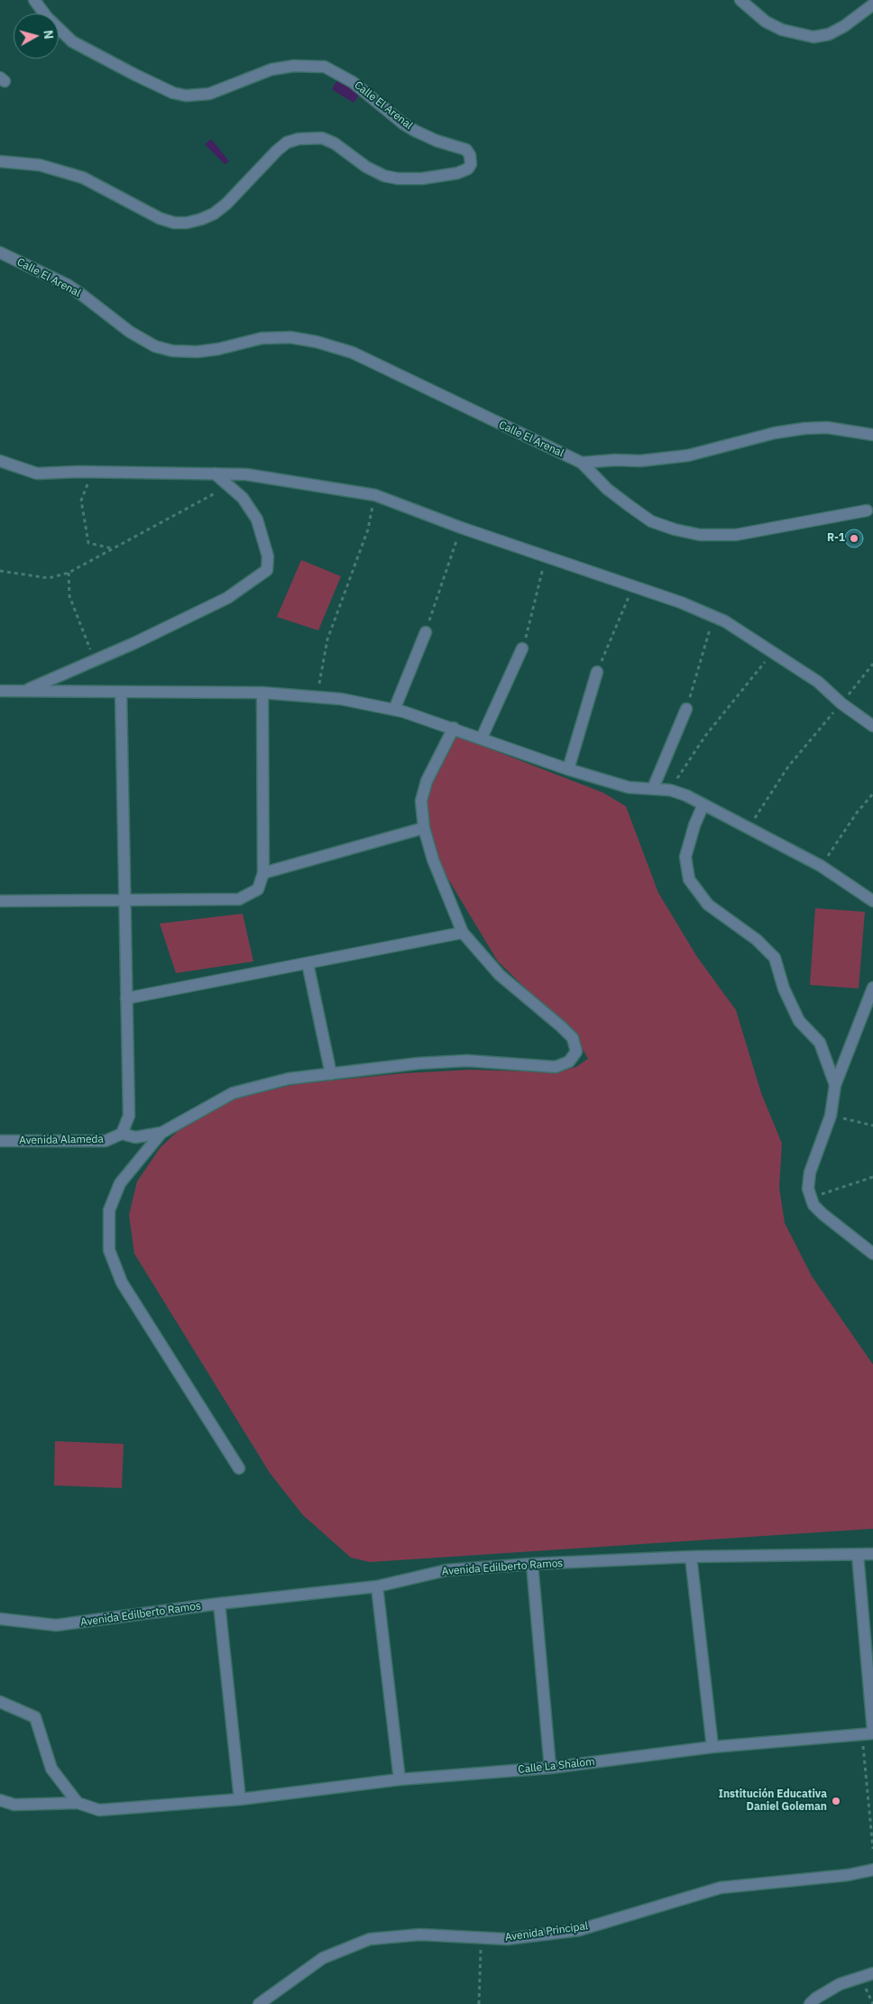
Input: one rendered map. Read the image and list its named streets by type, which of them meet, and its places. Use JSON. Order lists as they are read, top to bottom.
{
  "streets": {
    "street": [
      "Calle El Arenal",
      "Avenida Alameda",
      "Avenida Edilberto Ramos",
      "Calle La Shalom",
      "Avenida Principal"
    ]
  },
  "places": ["R-1", "Institución Educativa Daniel Goleman"],
  "north": "right"
}
